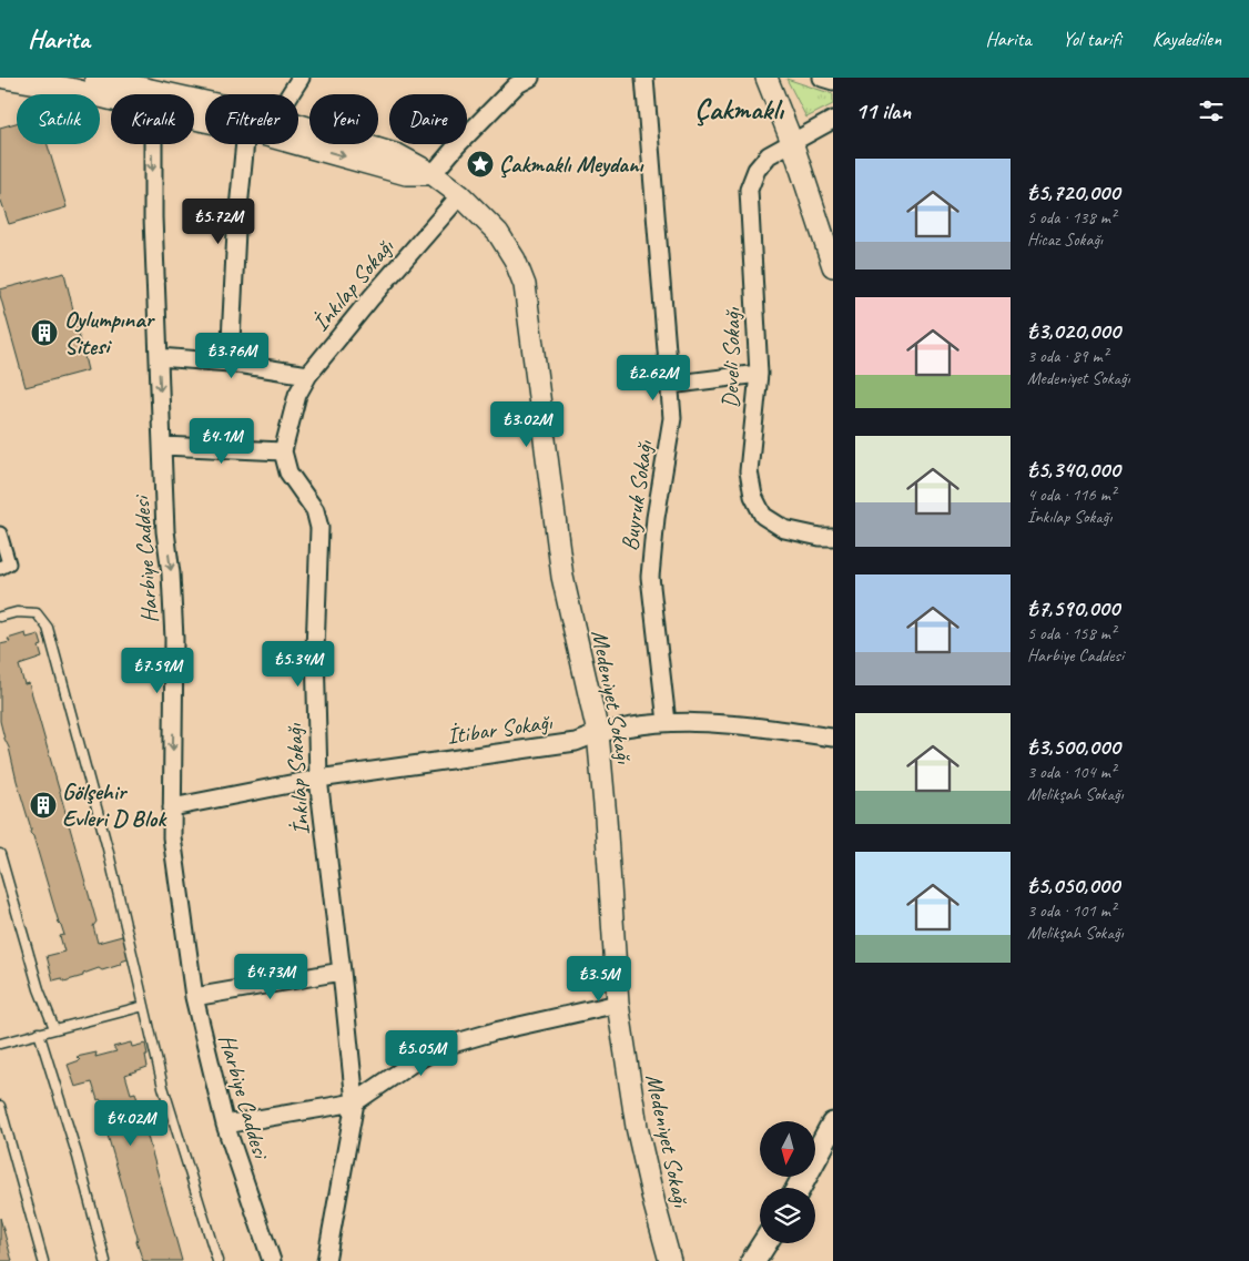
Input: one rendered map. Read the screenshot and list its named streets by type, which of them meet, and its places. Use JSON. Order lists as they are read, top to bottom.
{
  "streets": {
    "street": [
      "İnkılap Sokağı",
      "Develi Sokağı",
      "Buyruk Sokağı",
      "Harbiye Caddesi",
      "Medeniyet Sokağı",
      "İtibar Sokağı"
    ]
  },
  "crossings": [
    ["İnkılap Sokağı", "Medeniyet Sokağı"],
    ["İnkılap Sokağı", "İtibar Sokağı"],
    ["Buyruk Sokağı", "İtibar Sokağı"],
    ["Harbiye Caddesi", "İtibar Sokağı"],
    ["Medeniyet Sokağı", "İtibar Sokağı"]
  ],
  "districts": ["Çakmaklı"],
  "places": {
    "place": ["Çakmaklı Meydanı"],
    "building": ["Oylumpınar Sitesi", "Gölşehir Evleri D Blok"]
  },
  "north": "bottom",
  "page": {
    "header": "Harita",
    "nav": ["Harita", "Yol tarifi", "Kaydedilen"],
    "heading": "11 ilan",
    "chip": [
      "Satılık",
      "Kiralık",
      "Filtreler",
      "Yeni",
      "Daire"
    ],
    "list": [
      {
        "name": "₺5,720,000",
        "note": "5 oda · 138 m² · Hicaz Sokağı"
      },
      {
        "name": "₺3,020,000",
        "note": "3 oda · 89 m² · Medeniyet Sokağı"
      },
      {
        "name": "₺5,340,000",
        "note": "4 oda · 116 m² · İnkılap Sokağı"
      },
      {
        "name": "₺7,590,000",
        "note": "5 oda · 158 m² · Harbiye Caddesi"
      },
      {
        "name": "₺3,500,000",
        "note": "3 oda · 104 m² · Melikşah Sokağı"
      },
      {
        "name": "₺5,050,000",
        "note": "3 oda · 101 m² · Melikşah Sokağı"
      }
    ],
    "price": [
      "₺5.72M",
      "₺3.76M",
      "₺2.62M",
      "₺3.02M",
      "₺4.1M",
      "₺5.34M",
      "₺7.59M",
      "₺4.73M",
      "₺3.5M",
      "₺5.05M",
      "₺4.02M"
    ]
  }
}
